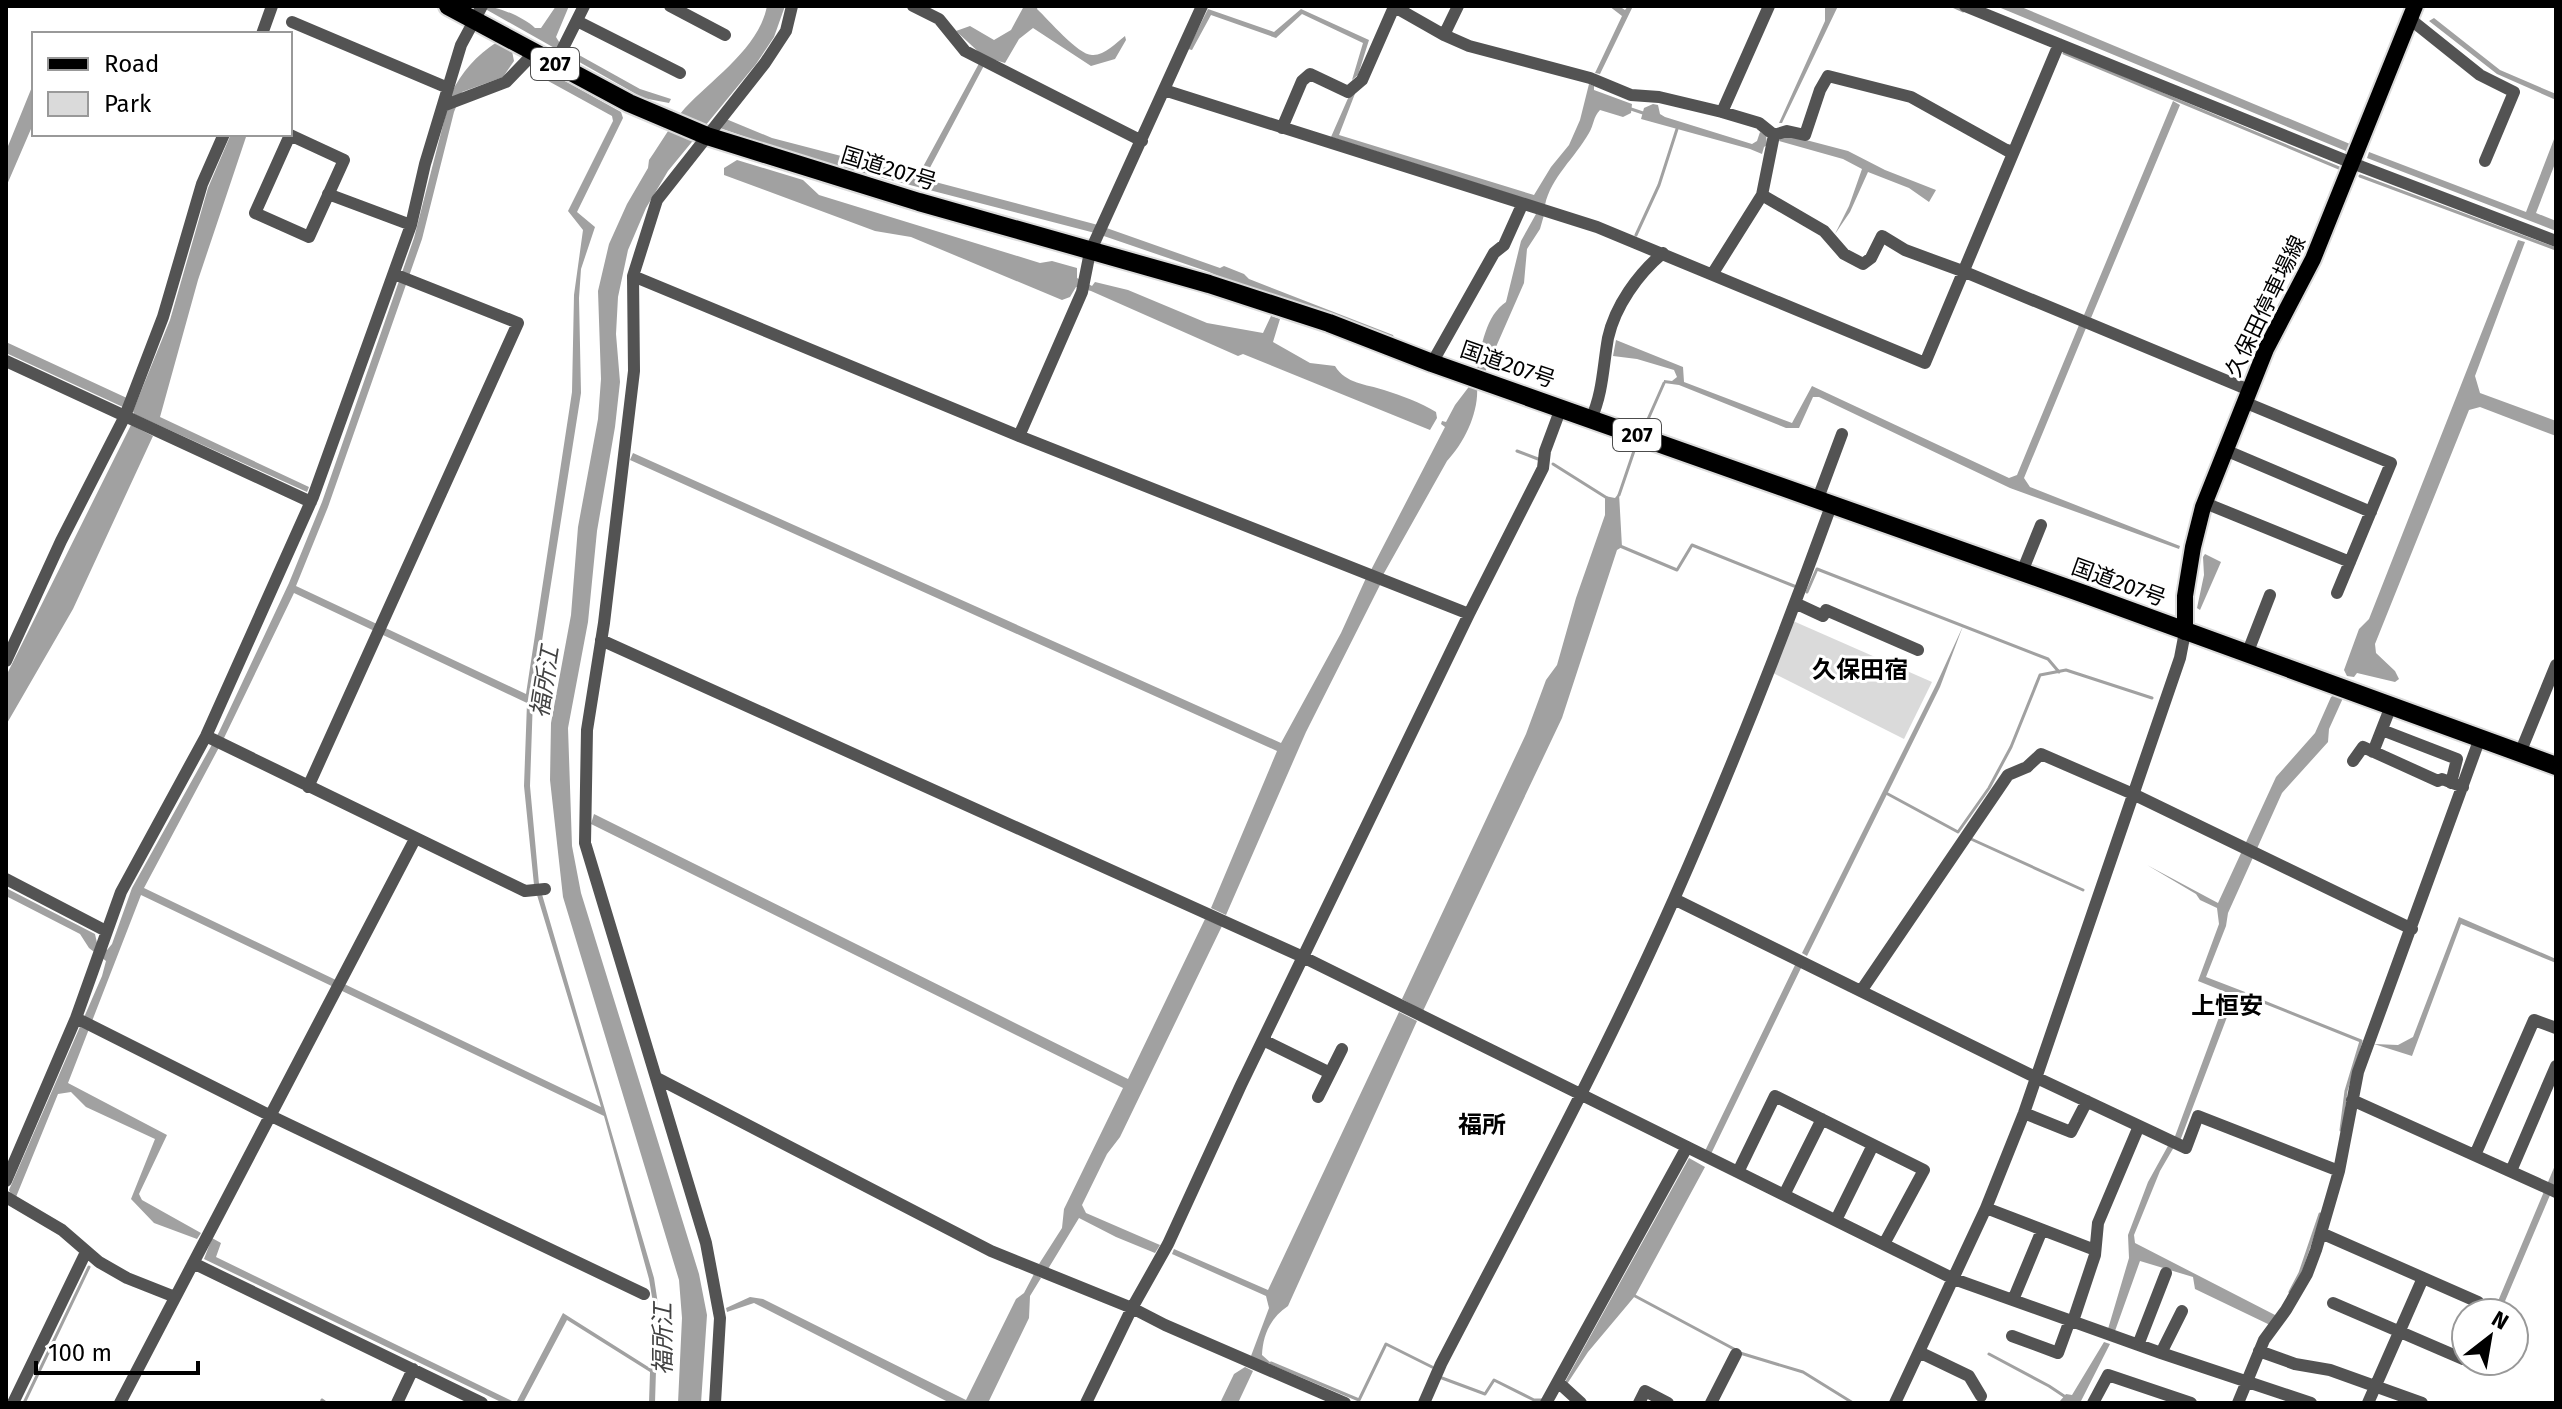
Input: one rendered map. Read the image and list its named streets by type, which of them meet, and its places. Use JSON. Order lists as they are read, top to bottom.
{
  "streets": {
    "highway": ["207", "国道207号"],
    "main road": ["久保田停車場線"]
  },
  "crossings": [
    ["国道207号", "久保田停車場線"]
  ],
  "districts": ["久保田宿", "上恒安", "福所"],
  "water": ["福所江"],
  "legend": ["Road", "Park"],
  "scale_bar": "100 m",
  "north": "top right"
}
